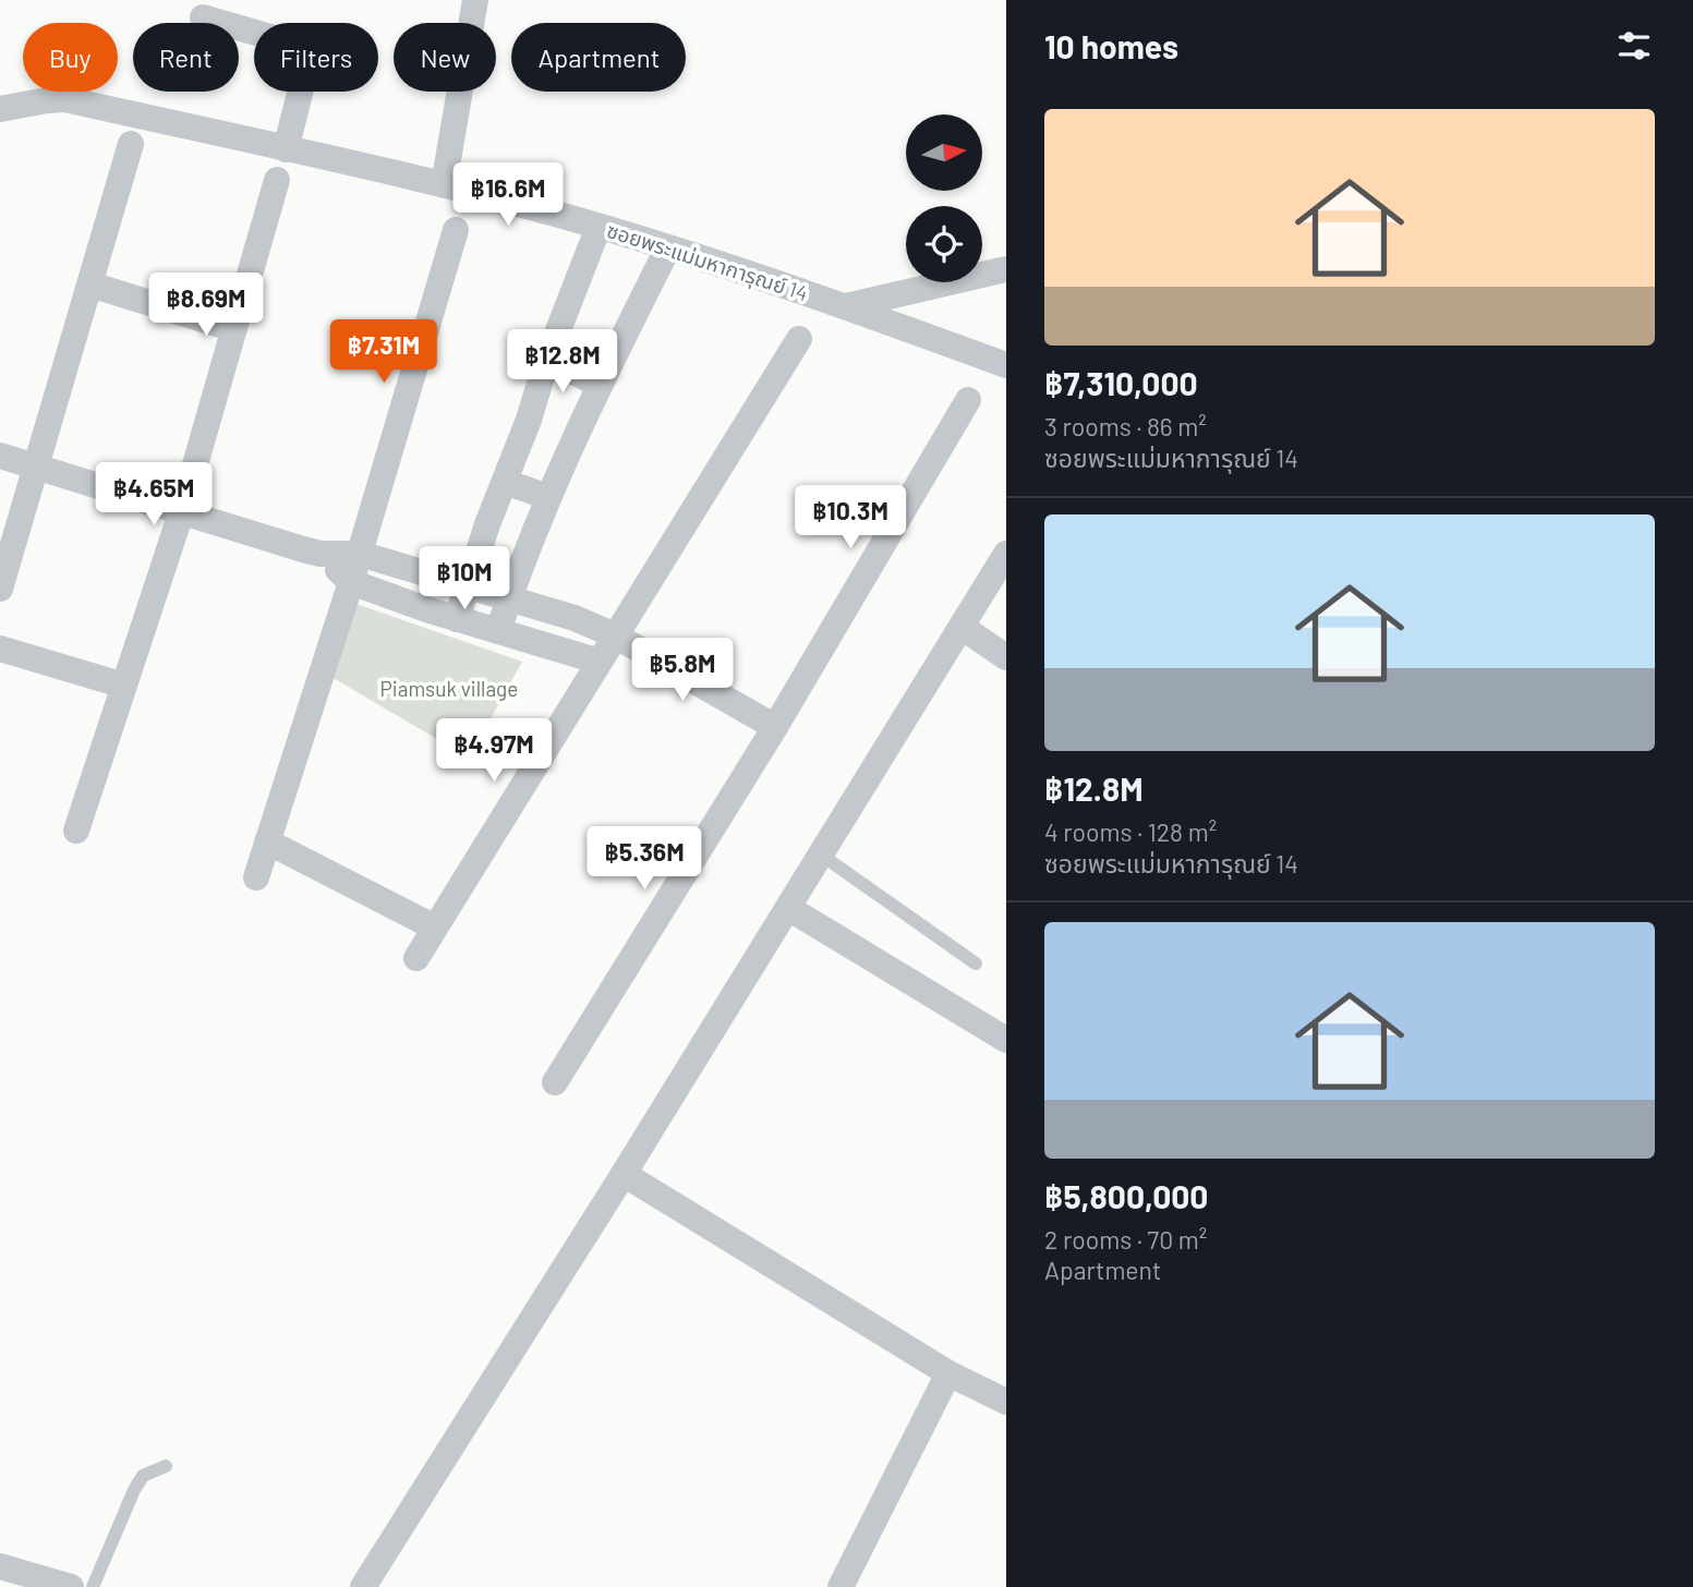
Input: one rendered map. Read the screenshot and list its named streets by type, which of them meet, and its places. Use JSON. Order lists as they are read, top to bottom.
{
  "streets": {
    "street": ["ซอยพระแม่มหาการุณย์ 14"]
  },
  "parks": ["Piamsuk village"],
  "north": "right",
  "page": {
    "heading": "10 homes",
    "chip": [
      "Buy",
      "Rent",
      "Filters",
      "New",
      "Apartment"
    ],
    "list": [
      {
        "name": "฿7,310,000",
        "note": "3 rooms · 86 m² · ซอยพระแม่มหาการุณย์ 14"
      },
      {
        "name": "฿12.8M",
        "note": "4 rooms · 128 m² · ซอยพระแม่มหาการุณย์ 14"
      },
      {
        "name": "฿5,800,000",
        "note": "2 rooms · 70 m² · Apartment"
      }
    ],
    "price": [
      "฿16.6M",
      "฿8.69M",
      "฿7.31M",
      "฿12.8M",
      "฿4.65M",
      "฿10.3M",
      "฿10M",
      "฿5.8M",
      "฿4.97M",
      "฿5.36M"
    ]
  }
}
